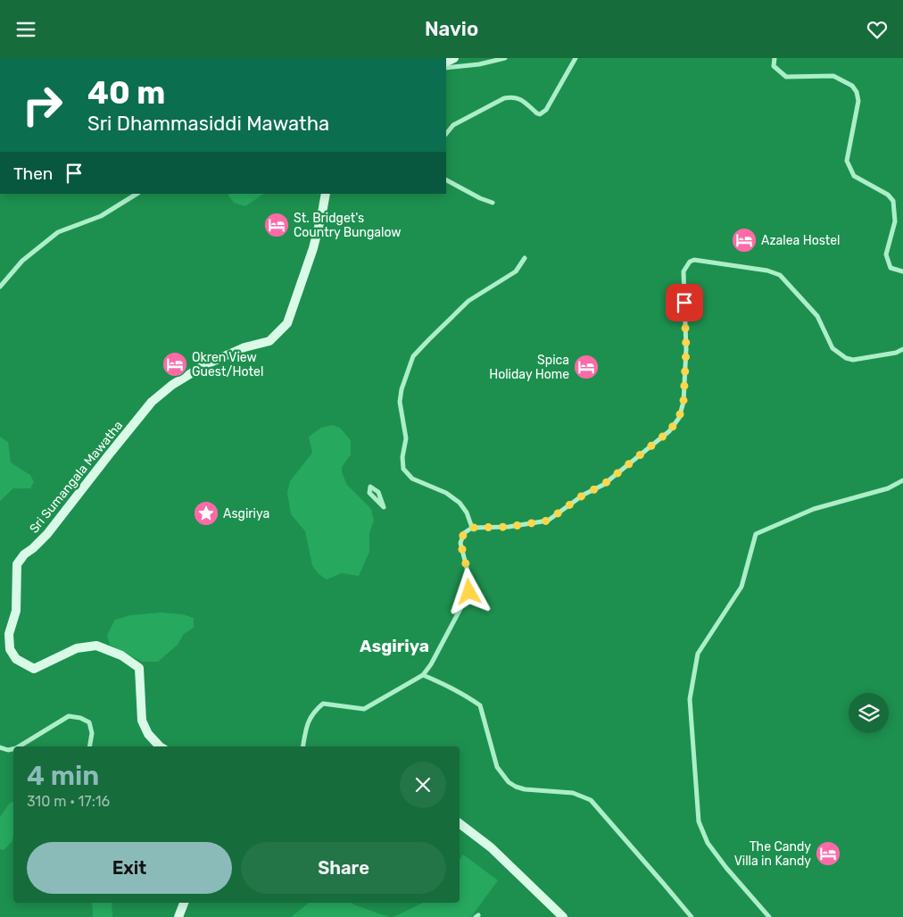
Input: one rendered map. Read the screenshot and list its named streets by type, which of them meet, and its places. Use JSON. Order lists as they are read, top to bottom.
{
  "streets": {
    "street": ["Sri Sumangala Mawatha"]
  },
  "districts": ["Asgiriya"],
  "places": {
    "hotel": [
      "St. Bridget's Country Bungalow",
      "Azalea Hostel",
      "Okren View Guest/Hotel",
      "Spica Holiday Home",
      "The Candy Villa in Kandy"
    ],
    "place": ["Asgiriya"]
  },
  "page": {
    "header": "Navio",
    "turn": ["40 m", "Sri Dhammasiddi Mawatha"],
    "then": "Then",
    "heading": ["4 min", "310 m · 17:16"],
    "buttons": ["Exit", "Share"]
  }
}
